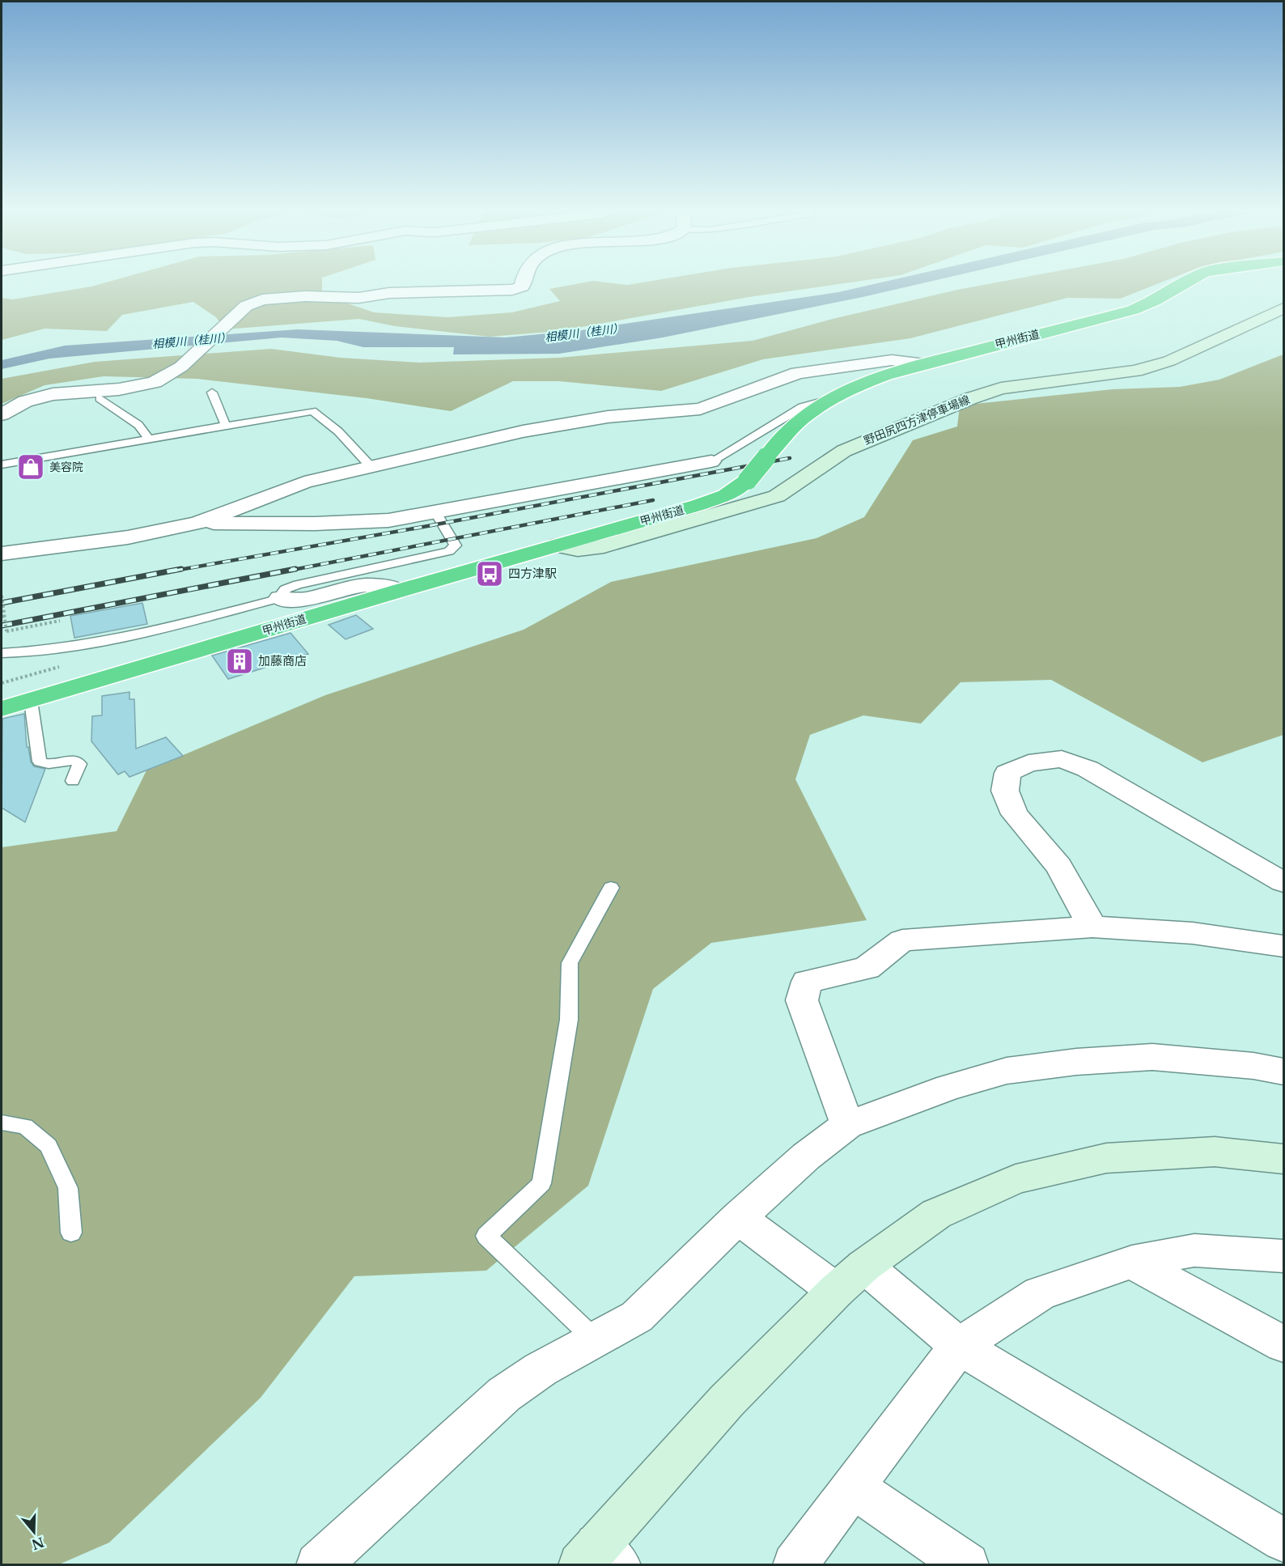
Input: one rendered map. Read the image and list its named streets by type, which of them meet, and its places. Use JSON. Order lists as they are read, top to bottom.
{
  "streets": {
    "highway": ["甲州街道"],
    "main road": ["野田尻四方津停車場線"]
  },
  "crossings": [
    ["甲州街道", "野田尻四方津停車場線"]
  ],
  "water": ["相模川（桂川）"],
  "places": {
    "shop": ["美容院"],
    "bus stop": ["四方津駅"],
    "building": ["加藤商店"]
  },
  "north": "bottom"
}
